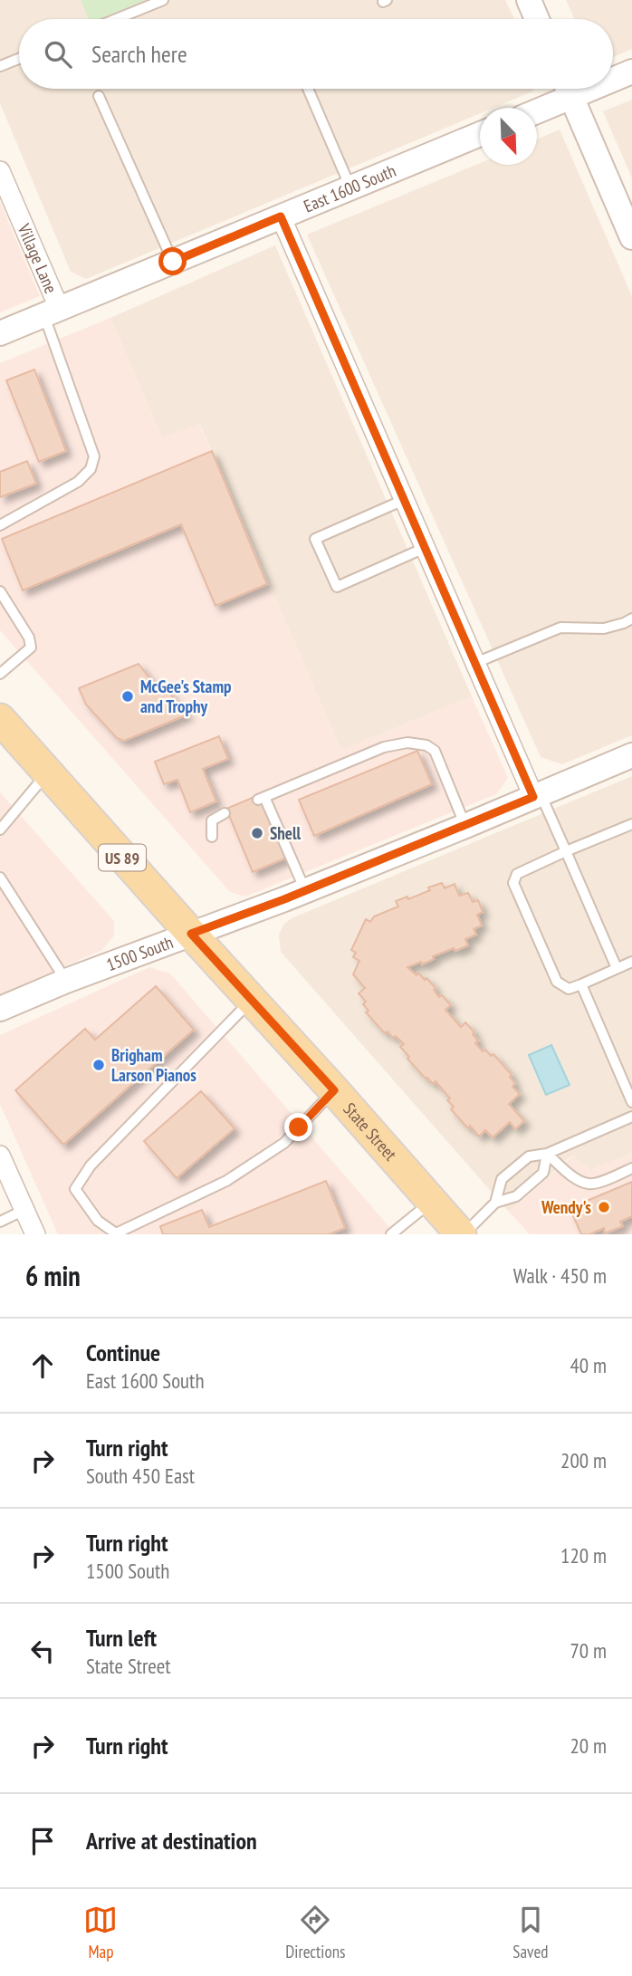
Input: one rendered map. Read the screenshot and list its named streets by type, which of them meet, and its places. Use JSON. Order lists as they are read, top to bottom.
{
  "streets": {
    "main road": ["US 89", "State Street"],
    "street": ["East 1600 South", "Village Lane", "1500 South"]
  },
  "crossings": [
    ["East 1600 South", "Village Lane"],
    ["1500 South", "State Street"]
  ],
  "places": [
    "McGee's Stamp and Trophy",
    "Shell",
    "Brigham Larson Pianos",
    "Wendy's"
  ],
  "north": "bottom right",
  "page": {
    "search": "Search here",
    "heading": ["6 min", "Walk · 450 m"],
    "list": [
      ["Continue", "East 1600 South", "40 m"],
      ["Turn right", "South 450 East", "200 m"],
      ["Turn right", "1500 South", "120 m"],
      ["Turn left", "State Street", "70 m"],
      ["Turn right", "20 m"],
      "Arrive at destination"
    ],
    "nav": ["Map", "Directions", "Saved"]
  }
}
